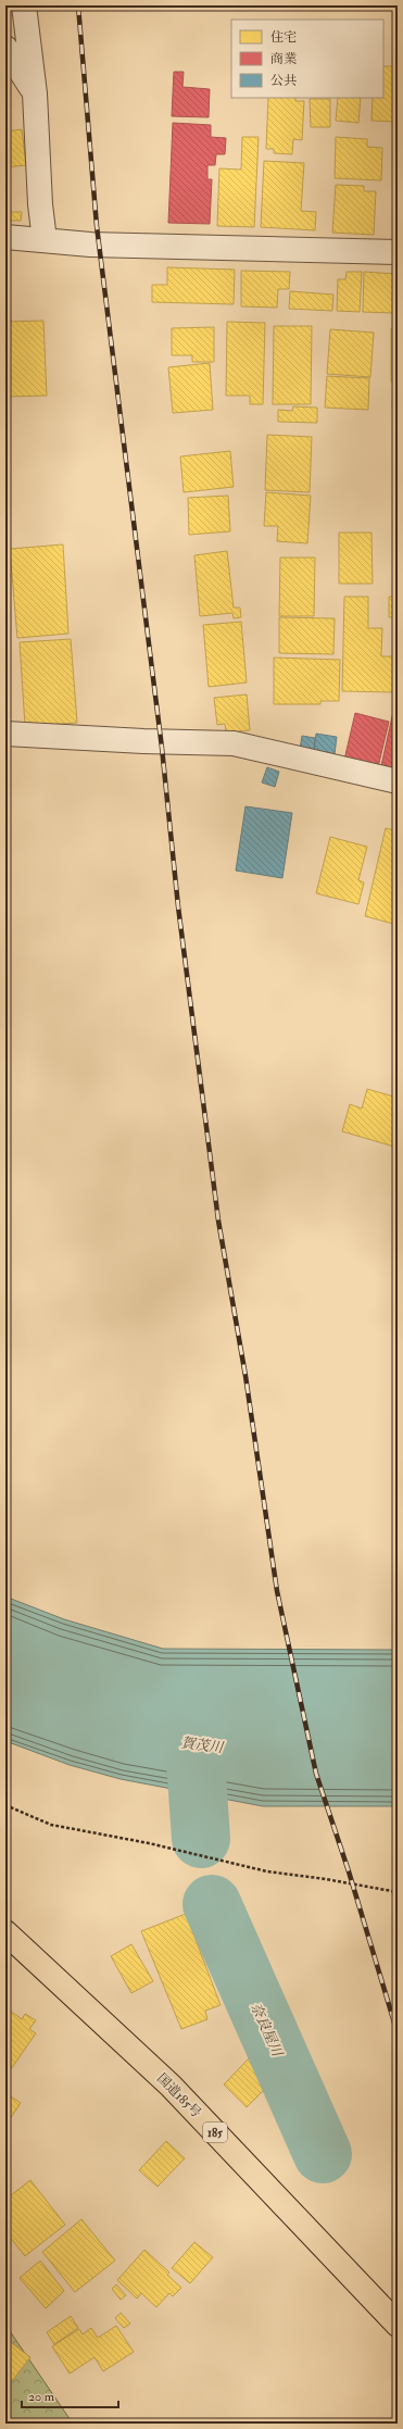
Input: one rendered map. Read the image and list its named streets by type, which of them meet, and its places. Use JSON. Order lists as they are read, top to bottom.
{
  "streets": {
    "highway": ["国道185号", "185"]
  },
  "water": ["賀茂川", "奈良屋川"],
  "legend": ["住宅", "商業", "公共"],
  "scale_bar": "20 m"
}
